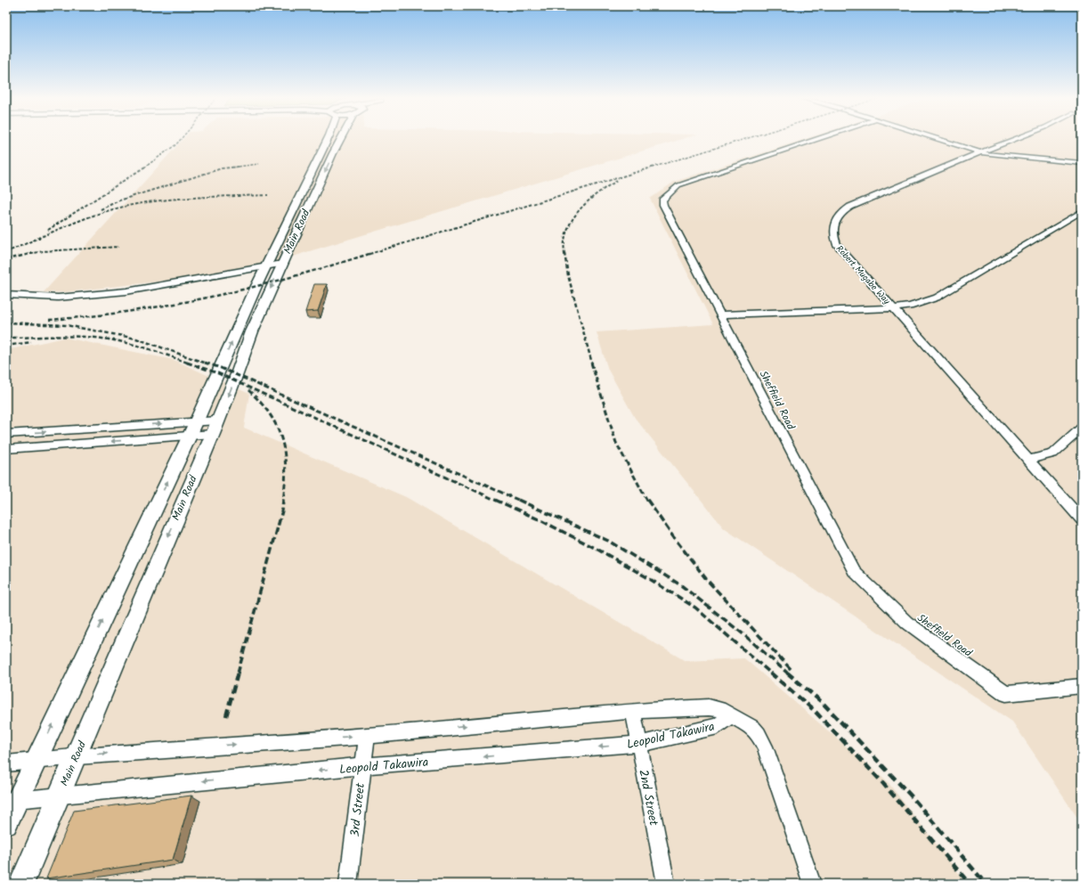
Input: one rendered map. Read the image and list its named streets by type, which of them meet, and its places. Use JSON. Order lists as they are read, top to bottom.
{
  "streets": {
    "main road": ["Main Road"],
    "street": [
      "Robert Mugabe Way",
      "Sheffield Road",
      "Leopold Takawira",
      "2nd Street",
      "3rd Street"
    ]
  },
  "crossings": [
    ["Main Road", "Leopold Takawira"],
    ["Leopold Takawira", "2nd Street"],
    ["Leopold Takawira", "3rd Street"]
  ]
}
